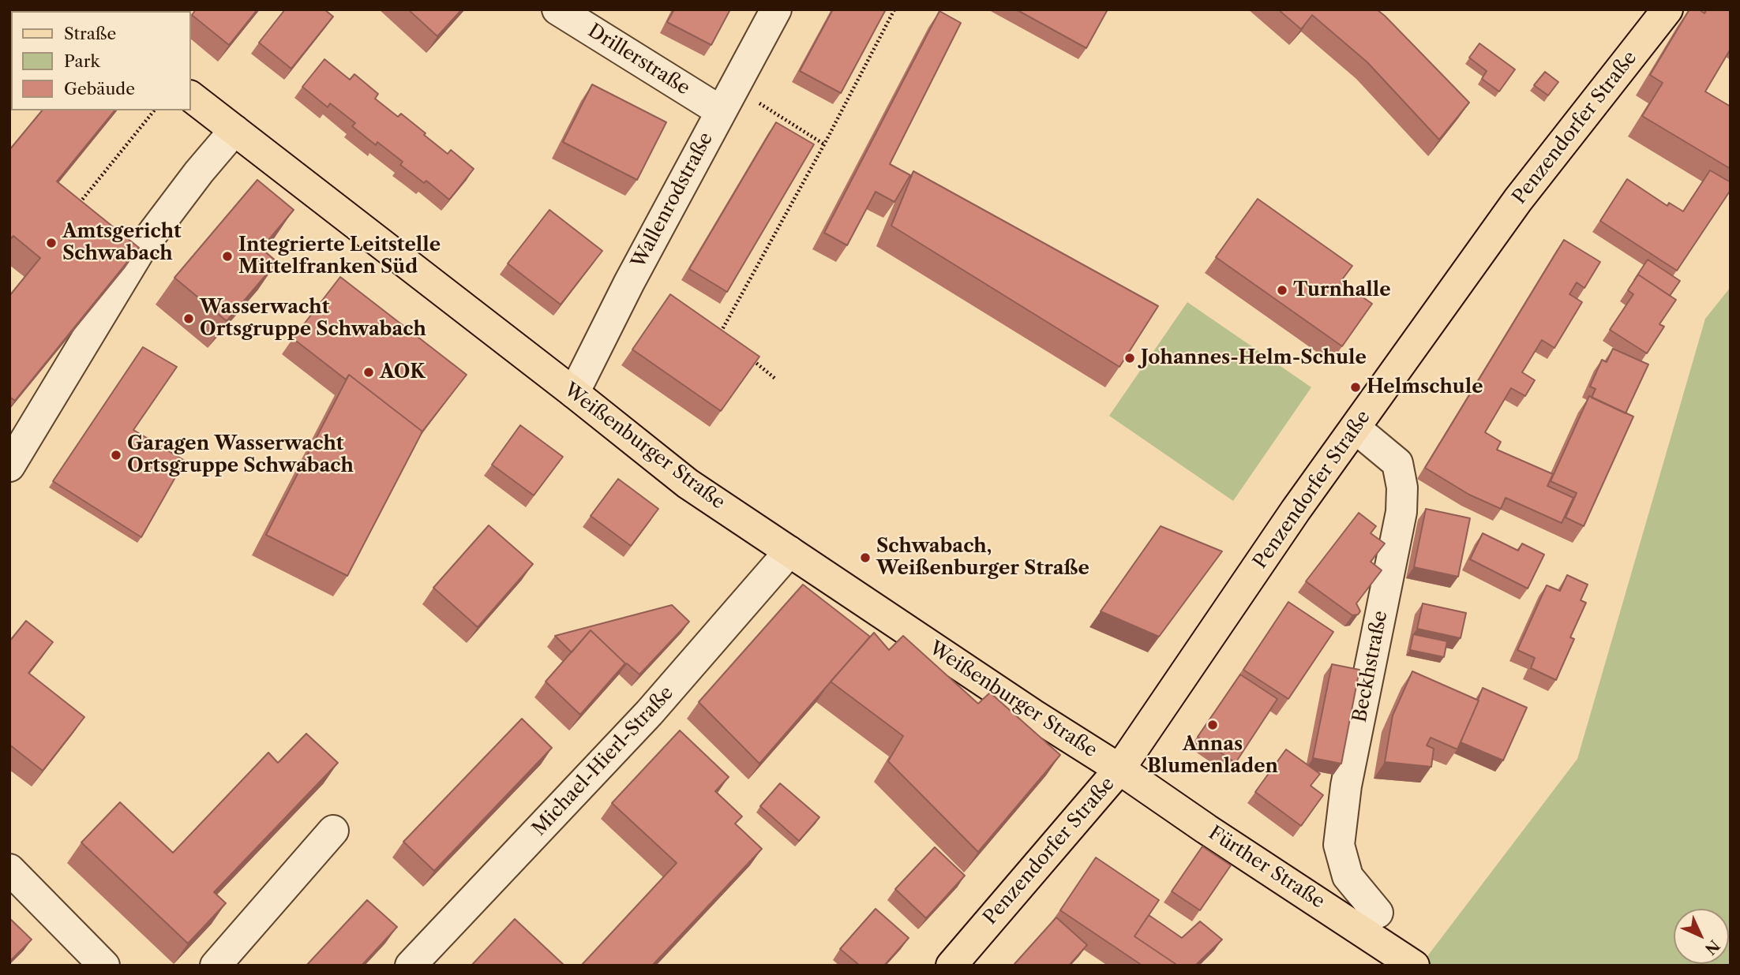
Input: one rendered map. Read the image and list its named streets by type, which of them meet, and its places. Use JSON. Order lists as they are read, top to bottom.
{
  "streets": {
    "main road": ["Penzendorfer Straße", "Weißenburger Straße", "Fürther Straße"],
    "street": [
      "Drillerstraße",
      "Wallenrodstraße",
      "Beckhstraße",
      "Michael-Hierl-Straße"
    ]
  },
  "crossings": [
    ["Drillerstraße", "Wallenrodstraße"],
    ["Penzendorfer Straße", "Weißenburger Straße"],
    ["Penzendorfer Straße", "Beckhstraße"],
    ["Penzendorfer Straße", "Fürther Straße"],
    ["Wallenrodstraße", "Weißenburger Straße"],
    ["Weißenburger Straße", "Michael-Hierl-Straße"],
    ["Weißenburger Straße", "Fürther Straße"]
  ],
  "places": [
    "Amtsgericht Schwabach",
    "Integrierte Leitstelle Mittelfranken Süd",
    "Turnhalle",
    "Wasserwacht Ortsgruppe Schwabach",
    "Johannes-Helm-Schule",
    "AOK",
    "Helmschule",
    "Garagen Wasserwacht Ortsgruppe Schwabach",
    "Schwabach, Weißenburger Straße",
    "Annas Blumenladen"
  ],
  "legend": ["Straße", "Park", "Gebäude"],
  "north": "bottom right"
}
